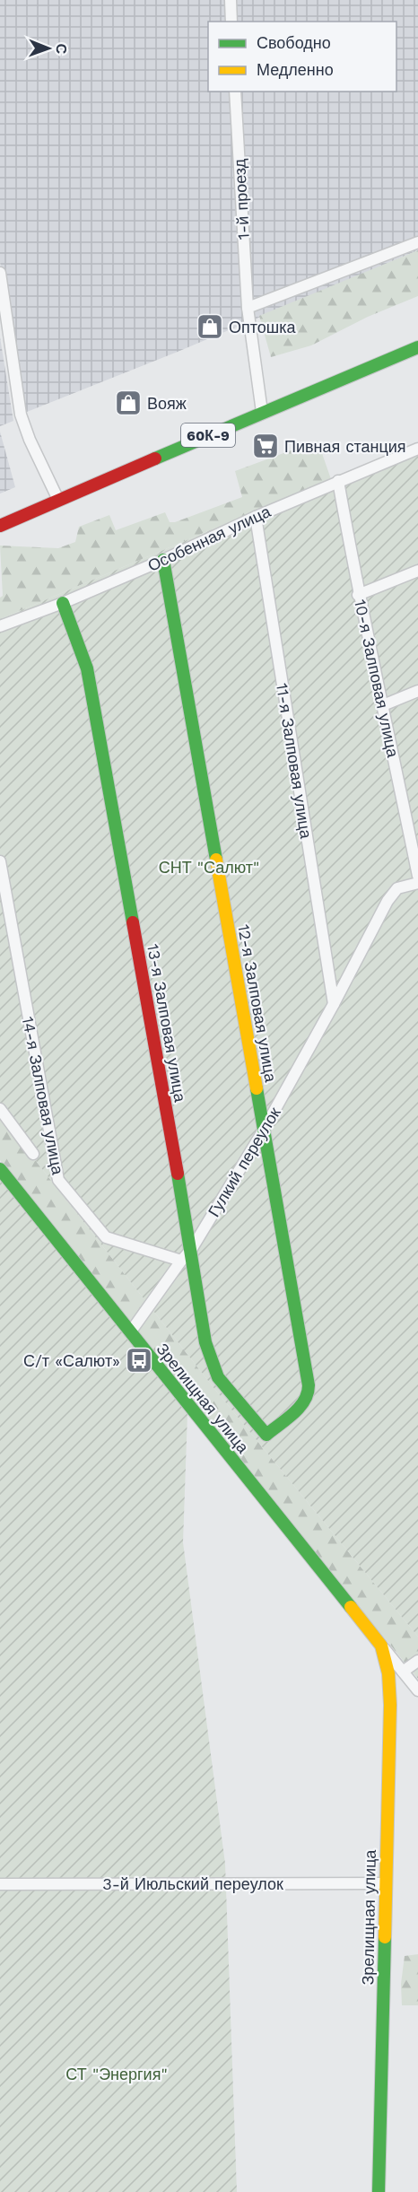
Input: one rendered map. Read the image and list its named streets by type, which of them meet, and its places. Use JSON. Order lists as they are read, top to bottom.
{
  "streets": {
    "street": [
      "1-й проезд",
      "60К-9",
      "Особенная улица",
      "10-я Залповая улица",
      "11-я Залповая улица",
      "12-я Залповая улица",
      "13-я Залповая улица",
      "14-я Залповая улица",
      "Гулкий переулок",
      "Зрелищная улица",
      "3-й Июльский переулок"
    ]
  },
  "crossings": [
    ["1-й проезд", "60К-9"],
    ["Особенная улица", "10-я Залповая улица"],
    ["Особенная улица", "11-я Залповая улица"],
    ["Особенная улица", "12-я Залповая улица"],
    ["Особенная улица", "13-я Залповая улица"],
    ["11-я Залповая улица", "Гулкий переулок"],
    ["12-я Залповая улица", "13-я Залповая улица"],
    ["12-я Залповая улица", "Гулкий переулок"],
    ["13-я Залповая улица", "Гулкий переулок"],
    ["14-я Залповая улица", "Гулкий переулок"],
    ["Гулкий переулок", "Зрелищная улица"],
    ["Зрелищная улица", "3-й Июльский переулок"]
  ],
  "parks": ["СНТ \"Салют\"", "СТ \"Энергия\""],
  "places": {
    "shop": ["Оптошка", "Вояж"],
    "supermarket": ["Пивная станция"],
    "bus stop": ["С/т «Салют»"]
  },
  "legend": ["Свободно", "Медленно"],
  "north": "right"
}
